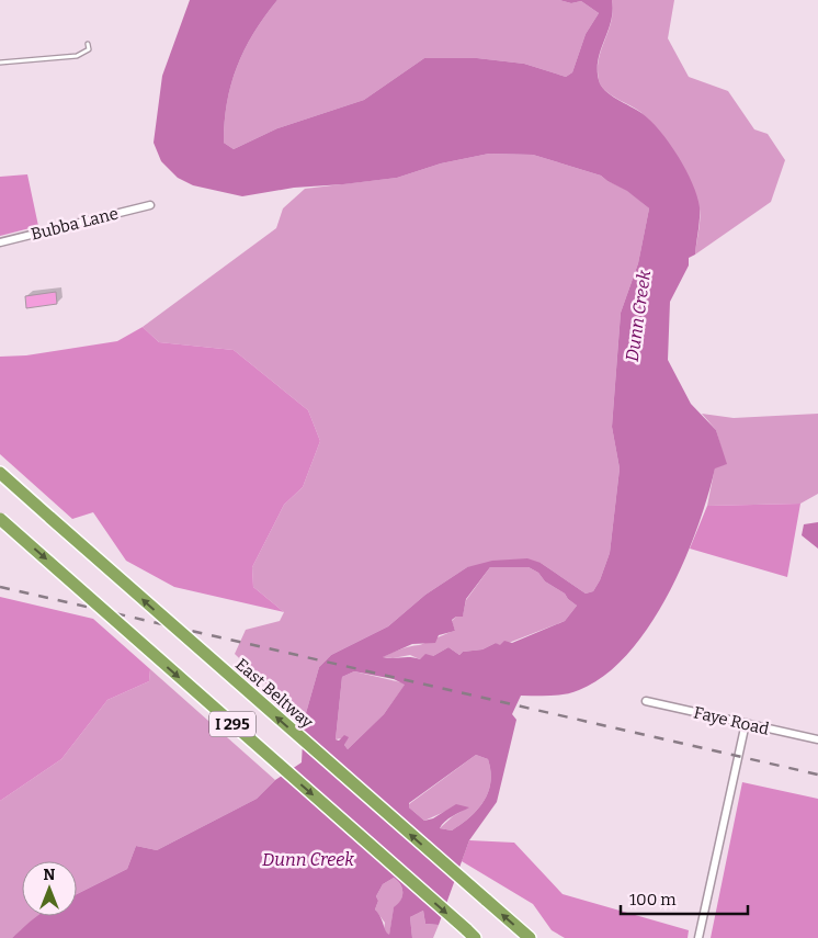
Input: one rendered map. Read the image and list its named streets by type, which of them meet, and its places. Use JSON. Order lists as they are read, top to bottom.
{
  "streets": {
    "highway": ["East Beltway", "I 295"],
    "street": ["Bubba Lane", "Faye Road"]
  },
  "water": ["Dunn Creek"],
  "scale_bar": "100 m",
  "north": "top"
}
